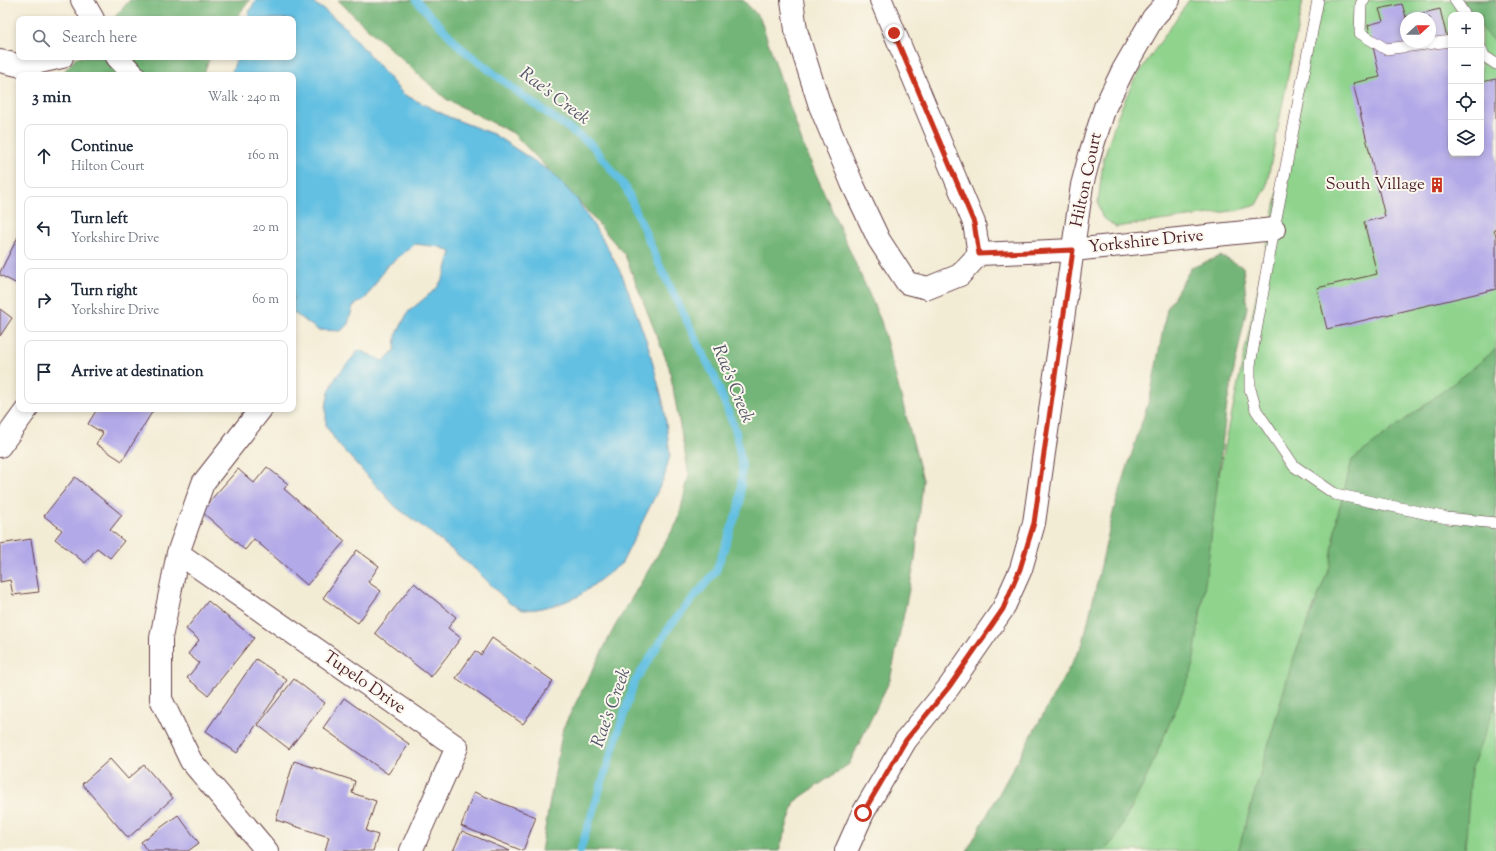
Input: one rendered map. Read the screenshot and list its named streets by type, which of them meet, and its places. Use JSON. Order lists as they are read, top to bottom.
{
  "streets": {
    "street": ["Hilton Court", "Yorkshire Drive", "Tupelo Drive"]
  },
  "crossings": [
    ["Hilton Court", "Yorkshire Drive"]
  ],
  "water": ["Rae's Creek"],
  "places": {
    "building": ["South Village"]
  },
  "north": "right",
  "page": {
    "map_buttons": ["+", "−"],
    "search": "Search here",
    "heading": ["3 min", "Walk · 240 m"],
    "list": [
      ["Continue", "Hilton Court", "160 m"],
      ["Turn left", "Yorkshire Drive", "20 m"],
      ["Turn right", "Yorkshire Drive", "60 m"],
      "Arrive at destination"
    ]
  }
}
